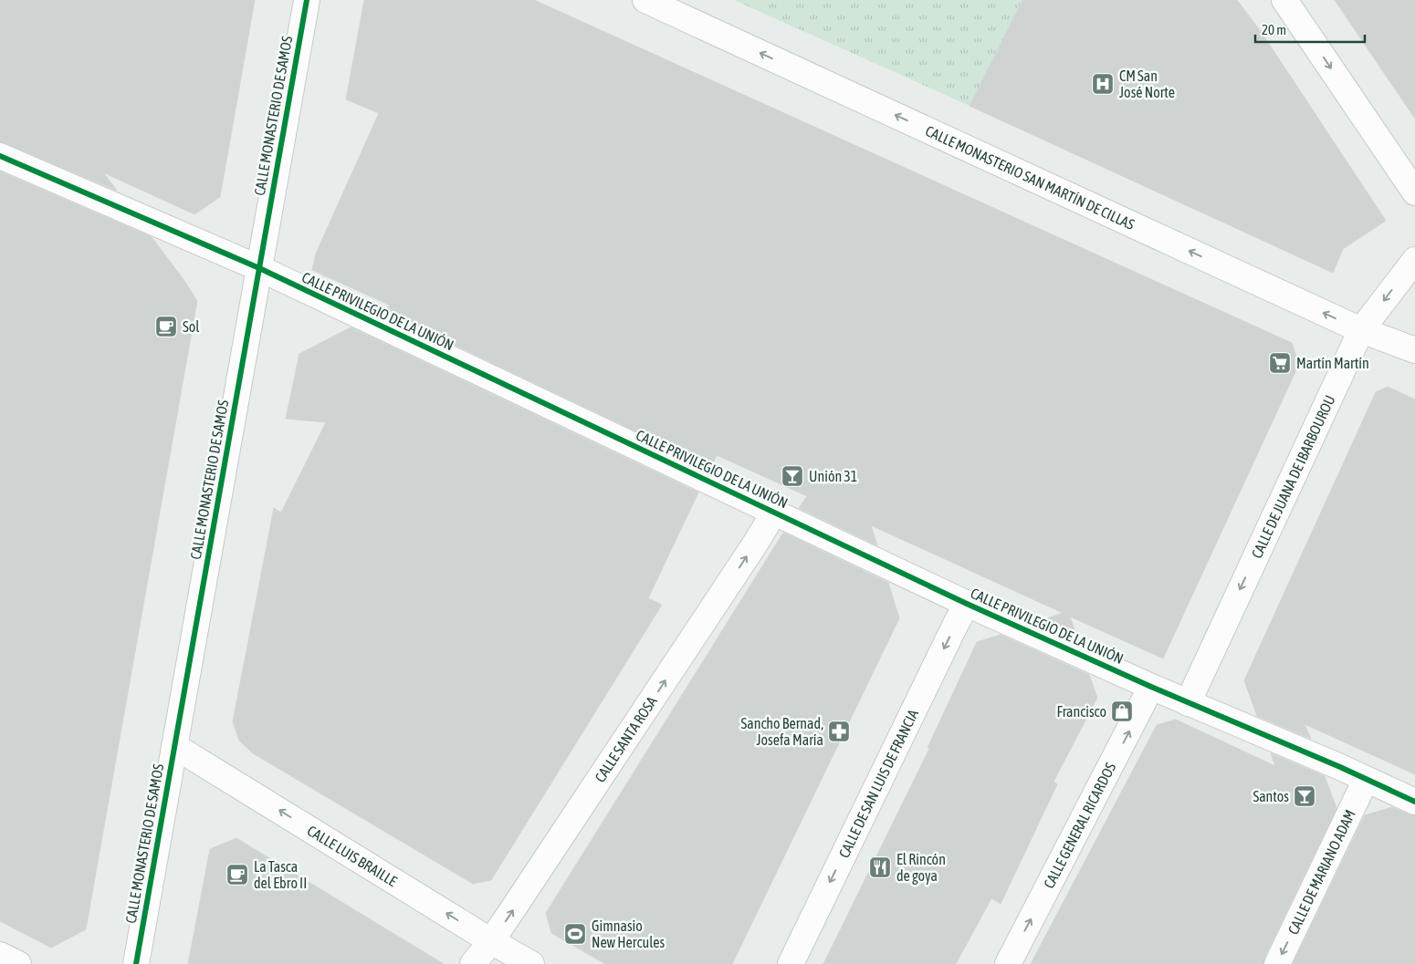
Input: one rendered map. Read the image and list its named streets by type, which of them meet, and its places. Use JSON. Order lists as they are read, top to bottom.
{
  "streets": {
    "street": [
      "CALLE MONASTERIO DE SAMOS",
      "CALLE MONASTERIO SAN MARTÍN DE CILLAS",
      "CALLE PRIVILEGIO DE LA UNIÓN",
      "CALLE DE JUANA DE IBARBOUROU",
      "CALLE SANTA ROSA",
      "CALLE DE SAN LUIS DE FRANCIA",
      "CALLE GENERAL RICARDOS",
      "CALLE LUIS BRAILLE",
      "CALLE DE MARIANO ADAM"
    ]
  },
  "crossings": [
    ["CALLE MONASTERIO DE SAMOS", "CALLE PRIVILEGIO DE LA UNIÓN"],
    ["CALLE MONASTERIO DE SAMOS", "CALLE LUIS BRAILLE"],
    ["CALLE MONASTERIO SAN MARTÍN DE CILLAS", "CALLE DE JUANA DE IBARBOUROU"],
    ["CALLE PRIVILEGIO DE LA UNIÓN", "CALLE DE JUANA DE IBARBOUROU"],
    ["CALLE PRIVILEGIO DE LA UNIÓN", "CALLE SANTA ROSA"],
    ["CALLE PRIVILEGIO DE LA UNIÓN", "CALLE DE SAN LUIS DE FRANCIA"],
    ["CALLE PRIVILEGIO DE LA UNIÓN", "CALLE GENERAL RICARDOS"],
    ["CALLE PRIVILEGIO DE LA UNIÓN", "CALLE DE MARIANO ADAM"],
    ["CALLE SANTA ROSA", "CALLE LUIS BRAILLE"]
  ],
  "one_way": [
    "CALLE MONASTERIO SAN MARTÍN DE CILLAS",
    "CALLE DE JUANA DE IBARBOUROU",
    "CALLE SANTA ROSA",
    "CALLE DE SAN LUIS DE FRANCIA",
    "CALLE GENERAL RICARDOS",
    "CALLE LUIS BRAILLE",
    "CALLE DE MARIANO ADAM"
  ],
  "places": {
    "hospital": ["CM San José Norte"],
    "cafe": ["Sol", "La Tasca del Ebro II"],
    "supermarket": ["Martín Martín"],
    "bar": ["Unión 31", "Santos"],
    "shop": ["Francisco"],
    "pharmacy": ["Sancho Bernad, Josefa María"],
    "restaurant": ["El Rincón de goya"],
    "sports": ["Gimnasio New Hercules"]
  },
  "scale_bar": "20 m"
}
